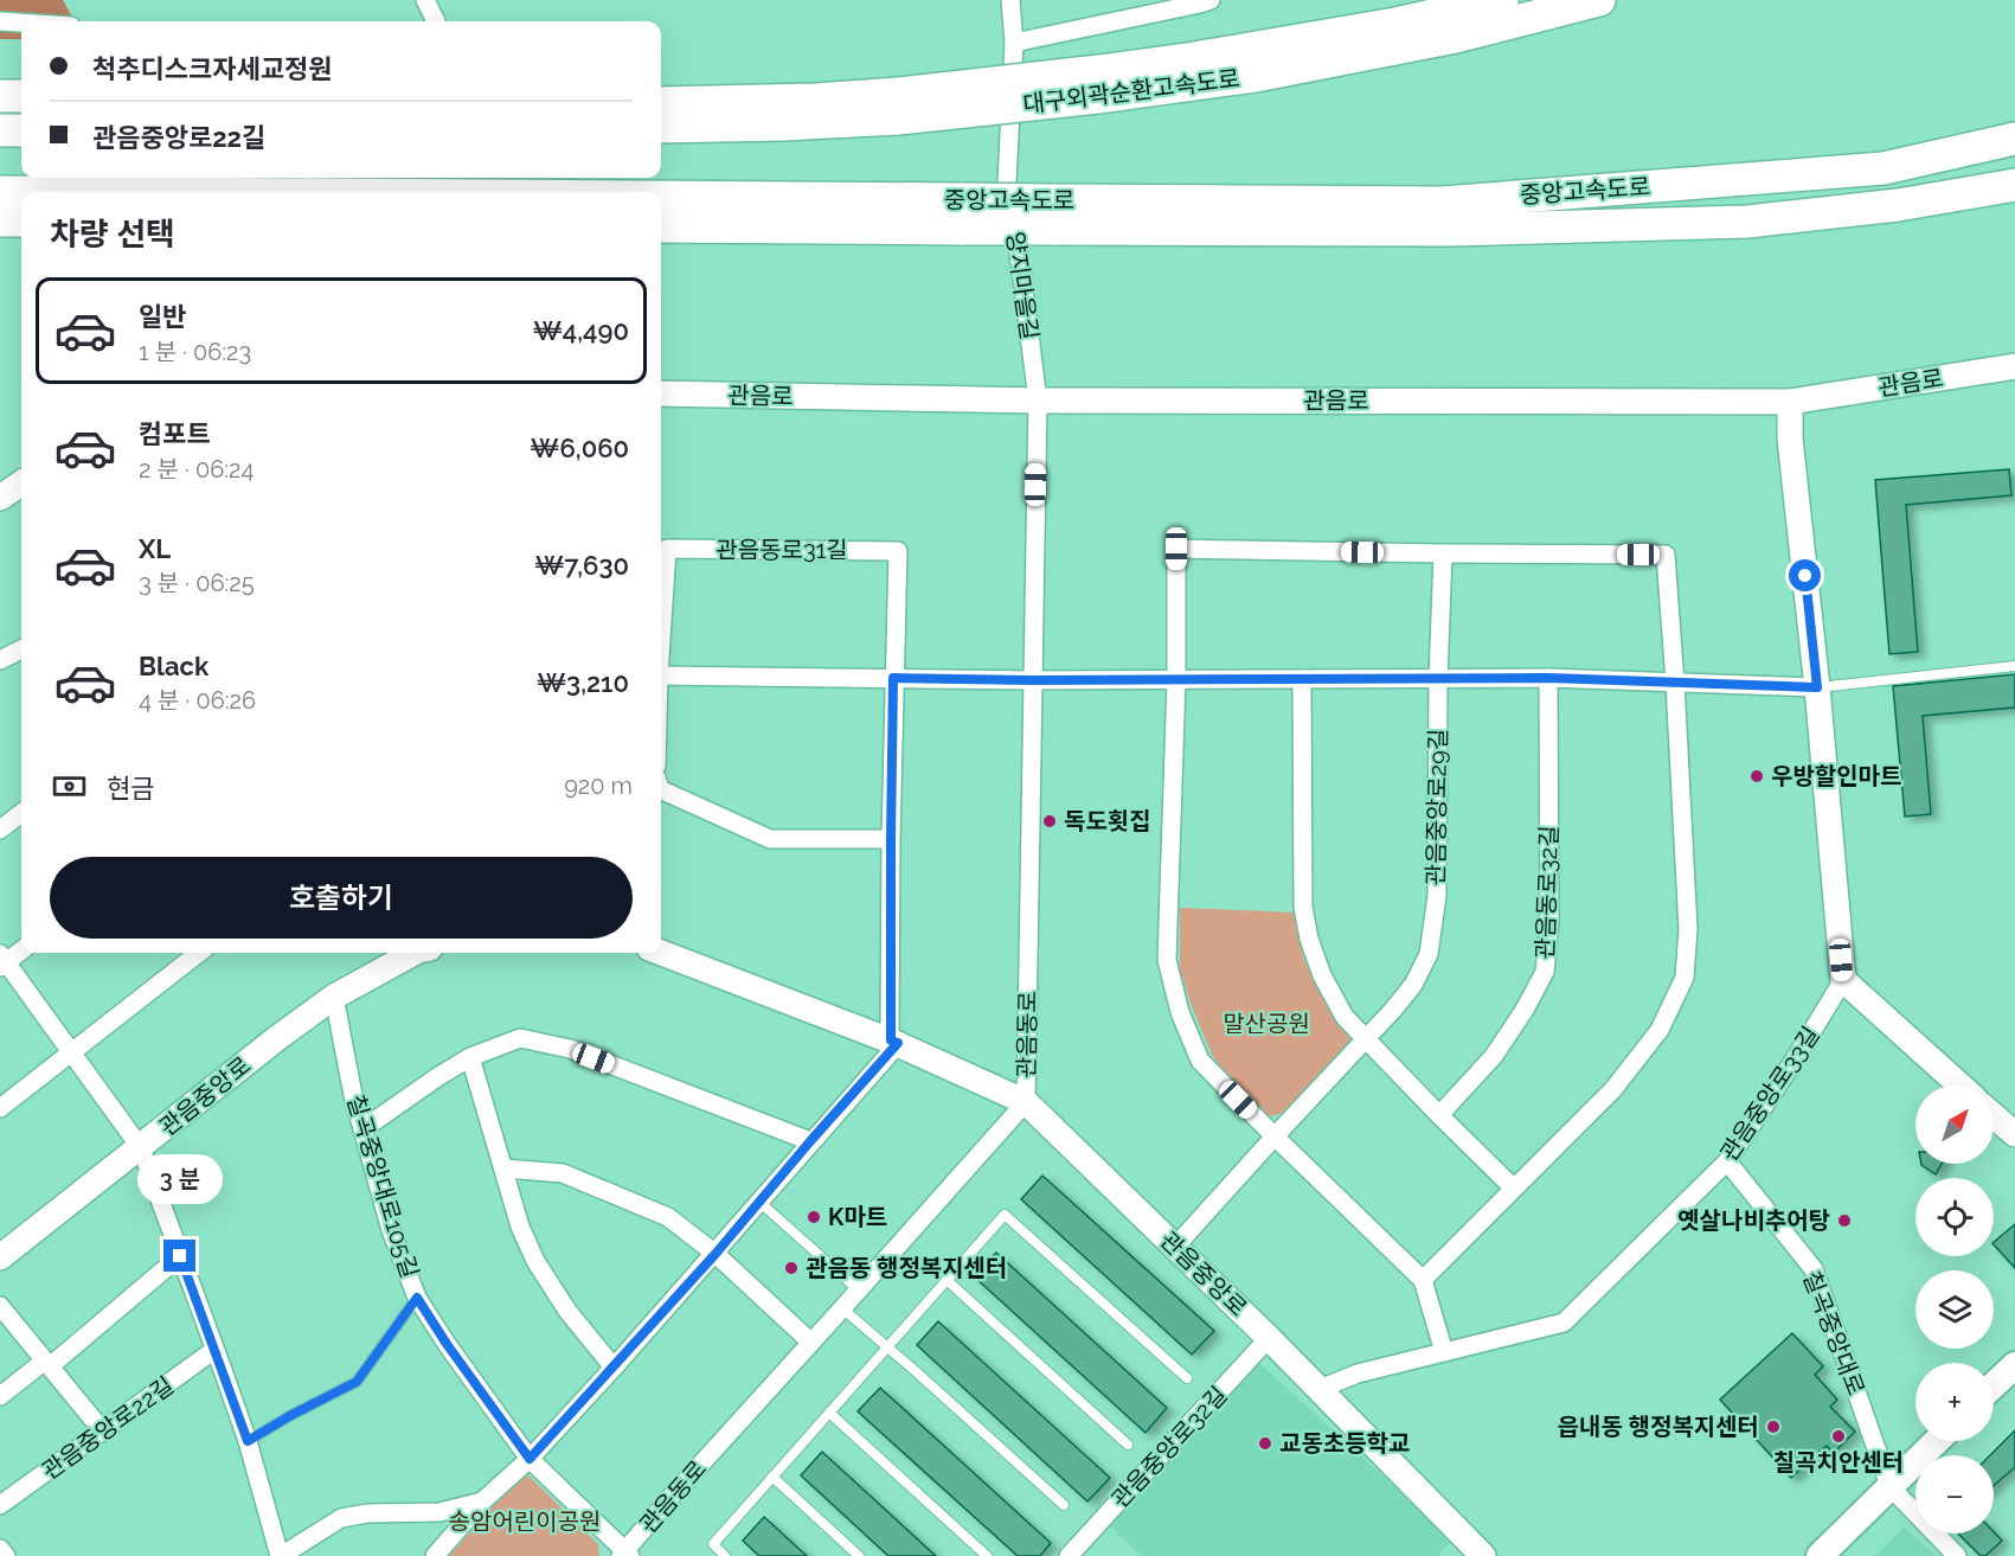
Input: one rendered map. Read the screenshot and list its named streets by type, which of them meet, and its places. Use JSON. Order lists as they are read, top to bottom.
{
  "streets": {
    "highway": ["대구외곽순환고속도로", "중앙고속도로"],
    "main road": ["관음로", "관음중앙로"],
    "street": [
      "양지마을길",
      "관음동로31길",
      "관음중앙로29길",
      "관음동로32길",
      "관음동로",
      "관음중앙로33길",
      "칠곡중앙대로105길",
      "칠곡중앙대로",
      "관음중앙로22길",
      "관음중앙로32길"
    ]
  },
  "crossings": [
    ["양지마을길", "관음로"],
    ["양지마을길", "관음동로"],
    ["관음로", "관음동로"],
    ["관음중앙로29길", "관음중앙로"],
    ["관음동로", "관음중앙로"],
    ["관음동로", "칠곡중앙대로105길"],
    ["관음중앙로33길", "관음중앙로"],
    ["관음중앙로33길", "칠곡중앙대로"],
    ["관음중앙로", "칠곡중앙대로105길"],
    ["관음중앙로", "관음중앙로32길"]
  ],
  "parks": ["말산공원", "송암어린이공원"],
  "places": [
    "우방할인마트",
    "독도횟집",
    "K마트",
    "옛살나비추어탕",
    "관음동 행정복지센터",
    "읍내동 행정복지센터",
    "칠곡치안센터",
    "교동초등학교"
  ],
  "north": "top right",
  "page": {
    "banner": ["척추디스크자세교정원", "관음중앙로22길"],
    "heading": "차량 선택",
    "list": [
      {
        "name": "일반",
        "note": "1 분 · 06:23",
        "value": "₩4,490"
      },
      {
        "name": "컴포트",
        "note": "2 분 · 06:24",
        "value": "₩6,060"
      },
      {
        "name": "XL",
        "note": "3 분 · 06:25",
        "value": "₩7,630"
      },
      {
        "name": "Black",
        "note": "4 분 · 06:26",
        "value": "₩3,210"
      }
    ],
    "pay": ["현금", "920 m"],
    "buttons": "호출하기",
    "map_buttons": ["+", "−"],
    "bubble": "3 분"
  }
}
